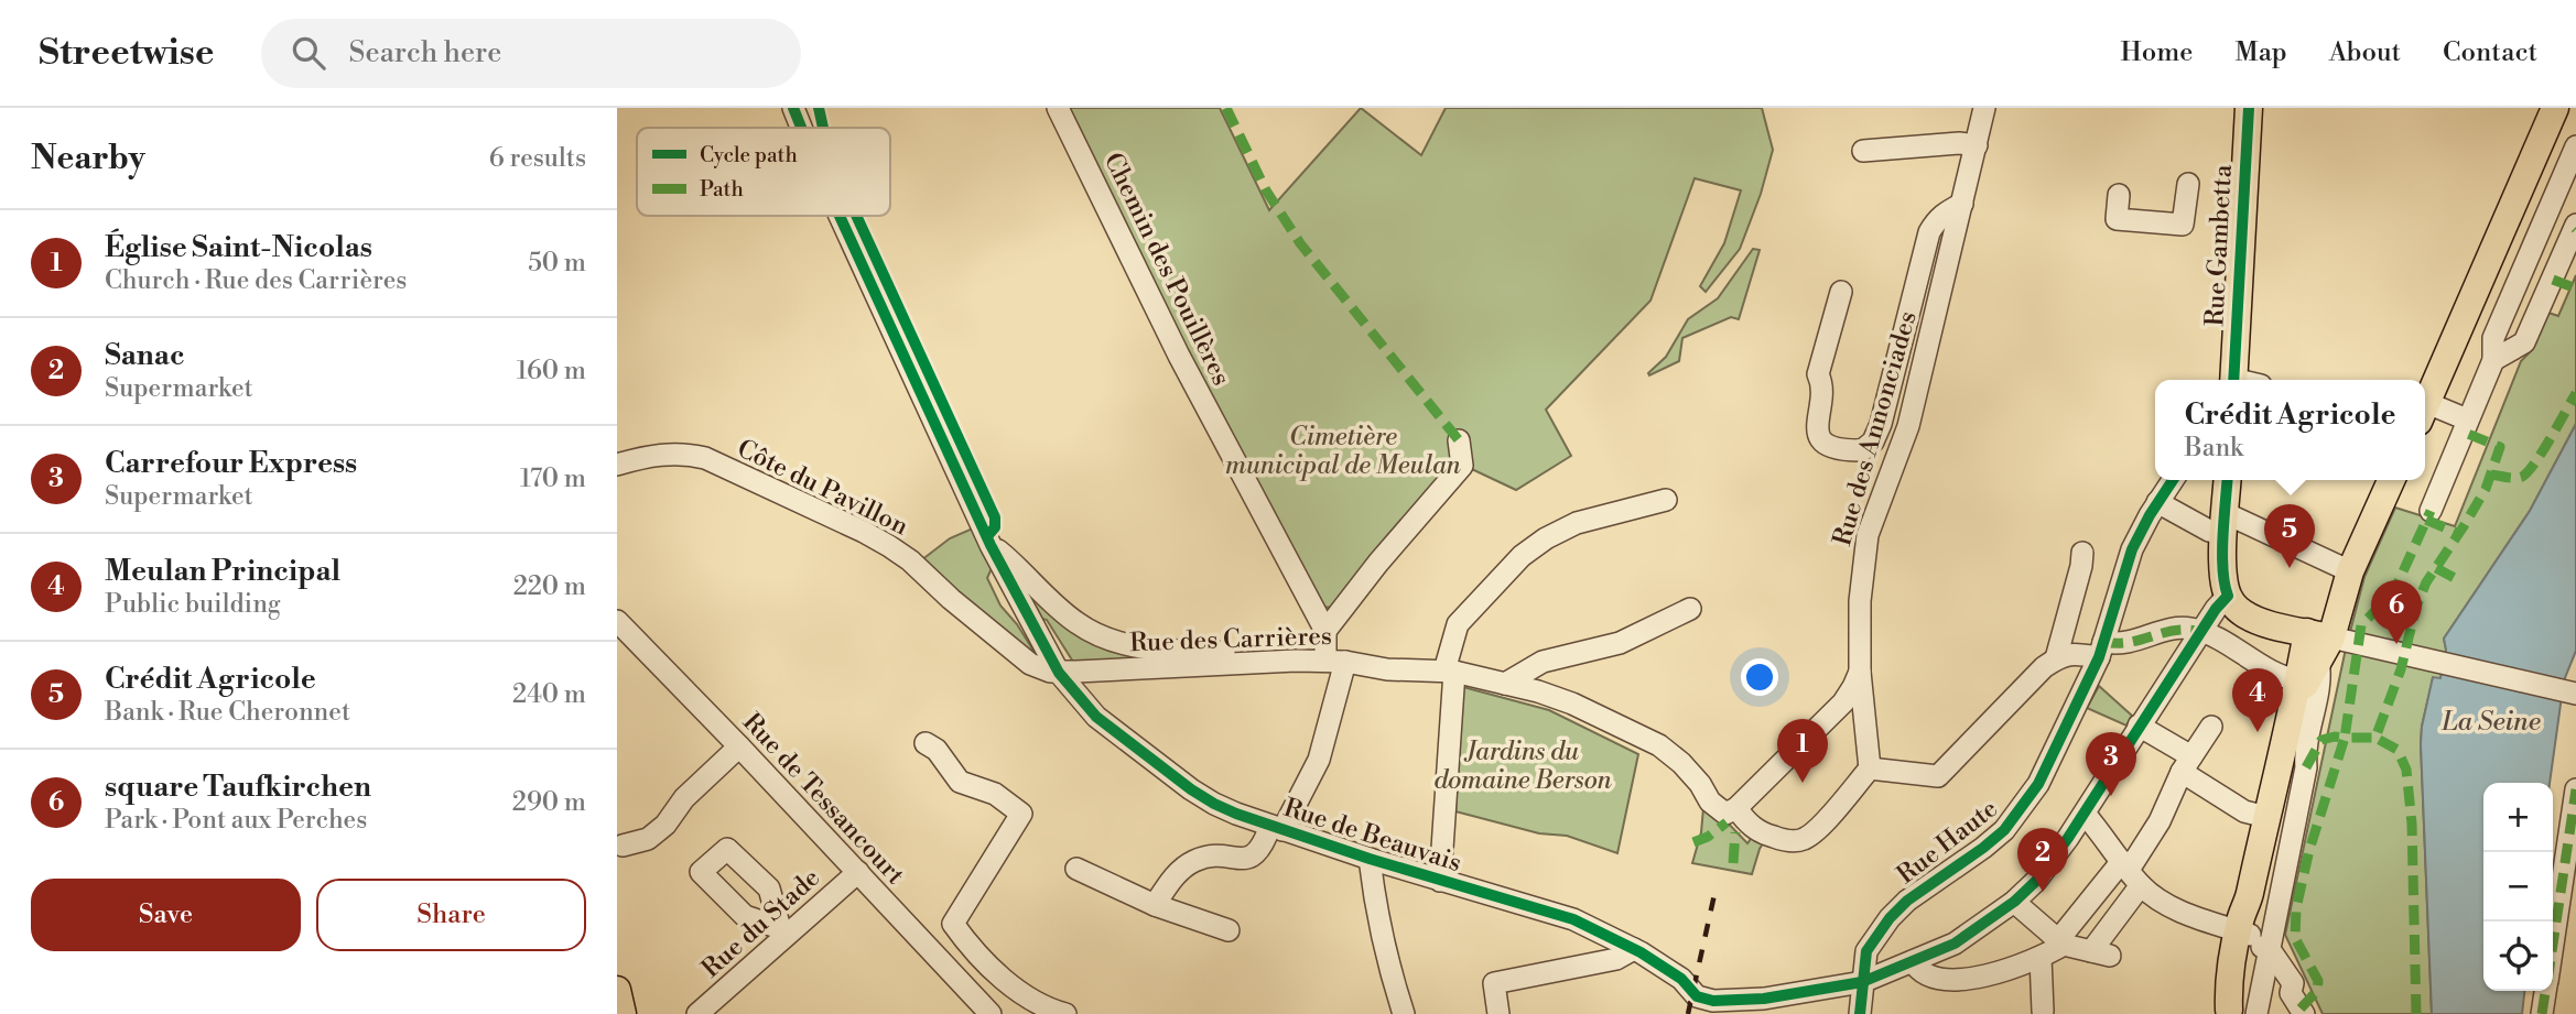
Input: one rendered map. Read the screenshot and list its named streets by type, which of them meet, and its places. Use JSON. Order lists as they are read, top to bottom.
{
  "streets": {
    "main road": ["Rue Gambetta"],
    "street": [
      "Chemin des Pouillères",
      "Rue des Annonciades",
      "Côte du Pavillon",
      "Rue des Carrières",
      "Rue de Tessancourt",
      "Rue de Beauvais",
      "Rue Haute",
      "Rue du Stade"
    ]
  },
  "crossings": [
    ["Chemin des Pouillères", "Rue des Carrières"],
    ["Chemin des Pouillères", "Rue de Beauvais"],
    ["Rue des Annonciades", "Rue des Carrières"],
    ["Côte du Pavillon", "Rue des Carrières"],
    ["Côte du Pavillon", "Rue de Beauvais"],
    ["Rue des Carrières", "Rue de Beauvais"],
    ["Rue de Tessancourt", "Rue du Stade"],
    ["Rue de Beauvais", "Rue Haute"]
  ],
  "water": ["La Seine"],
  "parks": ["Cimetière municipal de Meulan", "Jardins du domaine Berson"],
  "legend": ["Cycle path", "Path"],
  "page": {
    "header": "Streetwise",
    "search": "Search here",
    "nav": [
      "Home",
      "Map",
      "About",
      "Contact"
    ],
    "heading": ["Nearby", "6 results"],
    "list": [
      {
        "mark": "1",
        "name": "Église Saint-Nicolas",
        "note": "Church · Rue des Carrières",
        "value": "50 m"
      },
      {
        "mark": "2",
        "name": "Sanac",
        "note": "Supermarket",
        "value": "160 m"
      },
      {
        "mark": "3",
        "name": "Carrefour Express",
        "note": "Supermarket",
        "value": "170 m"
      },
      {
        "mark": "4",
        "name": "Meulan Principal",
        "note": "Public building",
        "value": "220 m"
      },
      {
        "mark": "5",
        "name": "Crédit Agricole",
        "note": "Bank · Rue Cheronnet",
        "value": "240 m"
      },
      {
        "mark": "6",
        "name": "square Taufkirchen",
        "note": "Park · Pont aux Perches",
        "value": "290 m"
      }
    ],
    "popup": ["Crédit Agricole", "Bank"],
    "pins": [
      "5",
      "6",
      "4",
      "1",
      "3",
      "2"
    ],
    "map_buttons": ["+", "−"],
    "buttons": ["Save", "Share"]
  }
}
